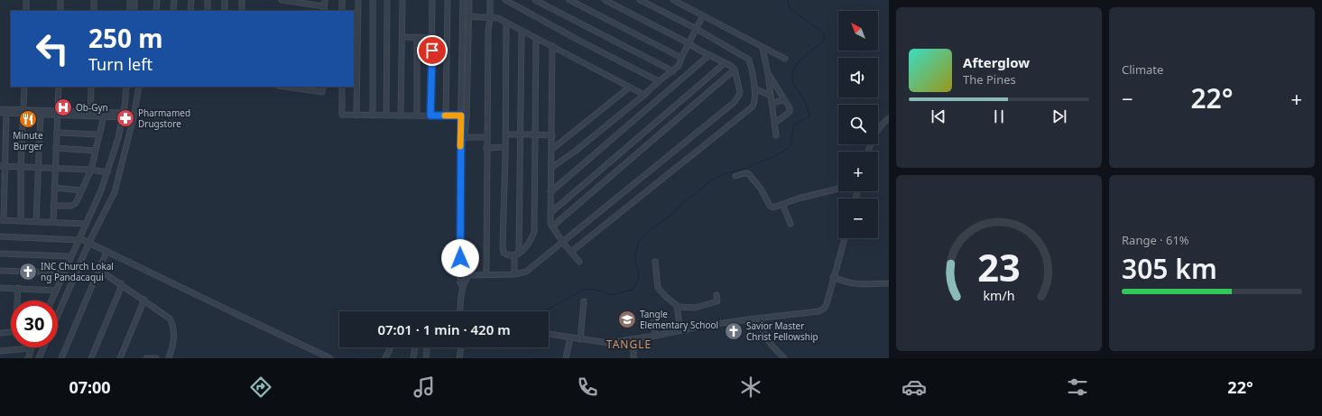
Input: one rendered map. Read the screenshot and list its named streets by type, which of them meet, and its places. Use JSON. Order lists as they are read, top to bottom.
{
  "districts": ["TANGLE"],
  "places": {
    "hospital": ["Ob-Gyn"],
    "pharmacy": ["Pharmamed Drugstore"],
    "restaurant": ["Minute Burger"],
    "church": ["INC Church Lokal ng Pandacaqui", "Savior Master Christ Fellowship"],
    "school or university": ["Tangle Elementary School"]
  },
  "north": "top left",
  "page": {
    "tile": [
      "Climate",
      ["Range · 61%", "305 km"]
    ],
    "map_buttons": ["+", "−"],
    "turn": ["250 m", "Turn left"],
    "song": ["Afterglow", "The Pines"],
    "heat": ["−", "22°", "+"],
    "limit": "30",
    "trip": "07:01 · 1 min · 420 m",
    "tabs": ["07:00", "22°"],
    "gauge": ["23", "km/h"]
  }
}
